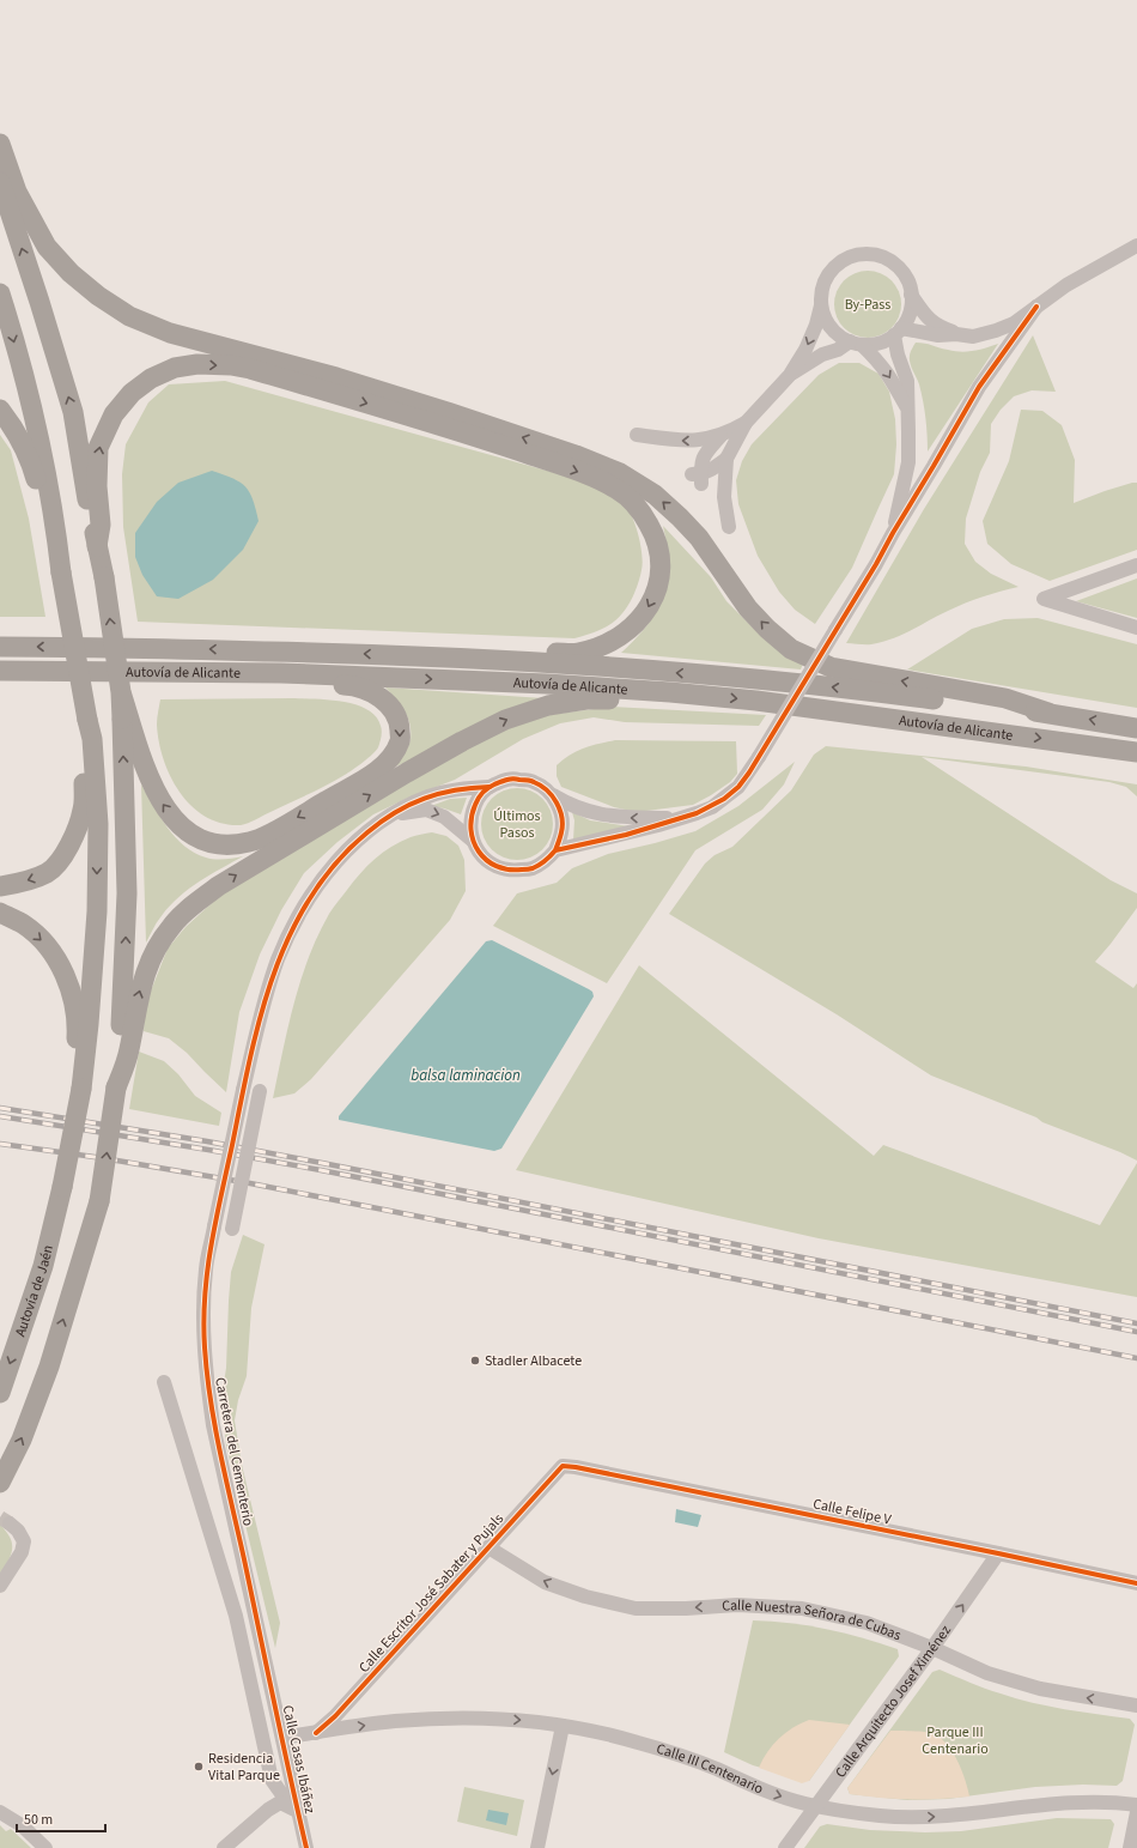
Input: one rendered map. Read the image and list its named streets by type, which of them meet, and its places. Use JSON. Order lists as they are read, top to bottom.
{
  "streets": {
    "highway": ["Autovía de Alicante", "Autovía de Jaén"],
    "street": [
      "Carretera del Cementerio",
      "Calle Felipe V",
      "Calle Escritor José Sabater y Pujals",
      "Calle Nuestra Señora de Cubas",
      "Calle Arquitecto Josef Ximénez",
      "Calle Casas Ibáñez",
      "Calle III Centenario"
    ]
  },
  "crossings": [
    ["Carretera del Cementerio", "Calle Casas Ibáñez"],
    ["Calle Felipe V", "Calle Escritor José Sabater y Pujals"],
    ["Calle Felipe V", "Calle Arquitecto Josef Ximénez"],
    ["Calle Escritor José Sabater y Pujals", "Calle Nuestra Señora de Cubas"],
    ["Calle Escritor José Sabater y Pujals", "Calle III Centenario"],
    ["Calle Nuestra Señora de Cubas", "Calle Arquitecto Josef Ximénez"],
    ["Calle Arquitecto Josef Ximénez", "Calle III Centenario"],
    ["Calle Casas Ibáñez", "Calle III Centenario"]
  ],
  "one_way": ["Calle Nuestra Señora de Cubas", "Calle III Centenario"],
  "water": ["balsa laminacion"],
  "parks": ["By-Pass", "Últimos Pasos", "Parque III Centenario"],
  "places": ["Stadler Albacete", "Residencia Vital Parque"],
  "scale_bar": "50 m"
}
